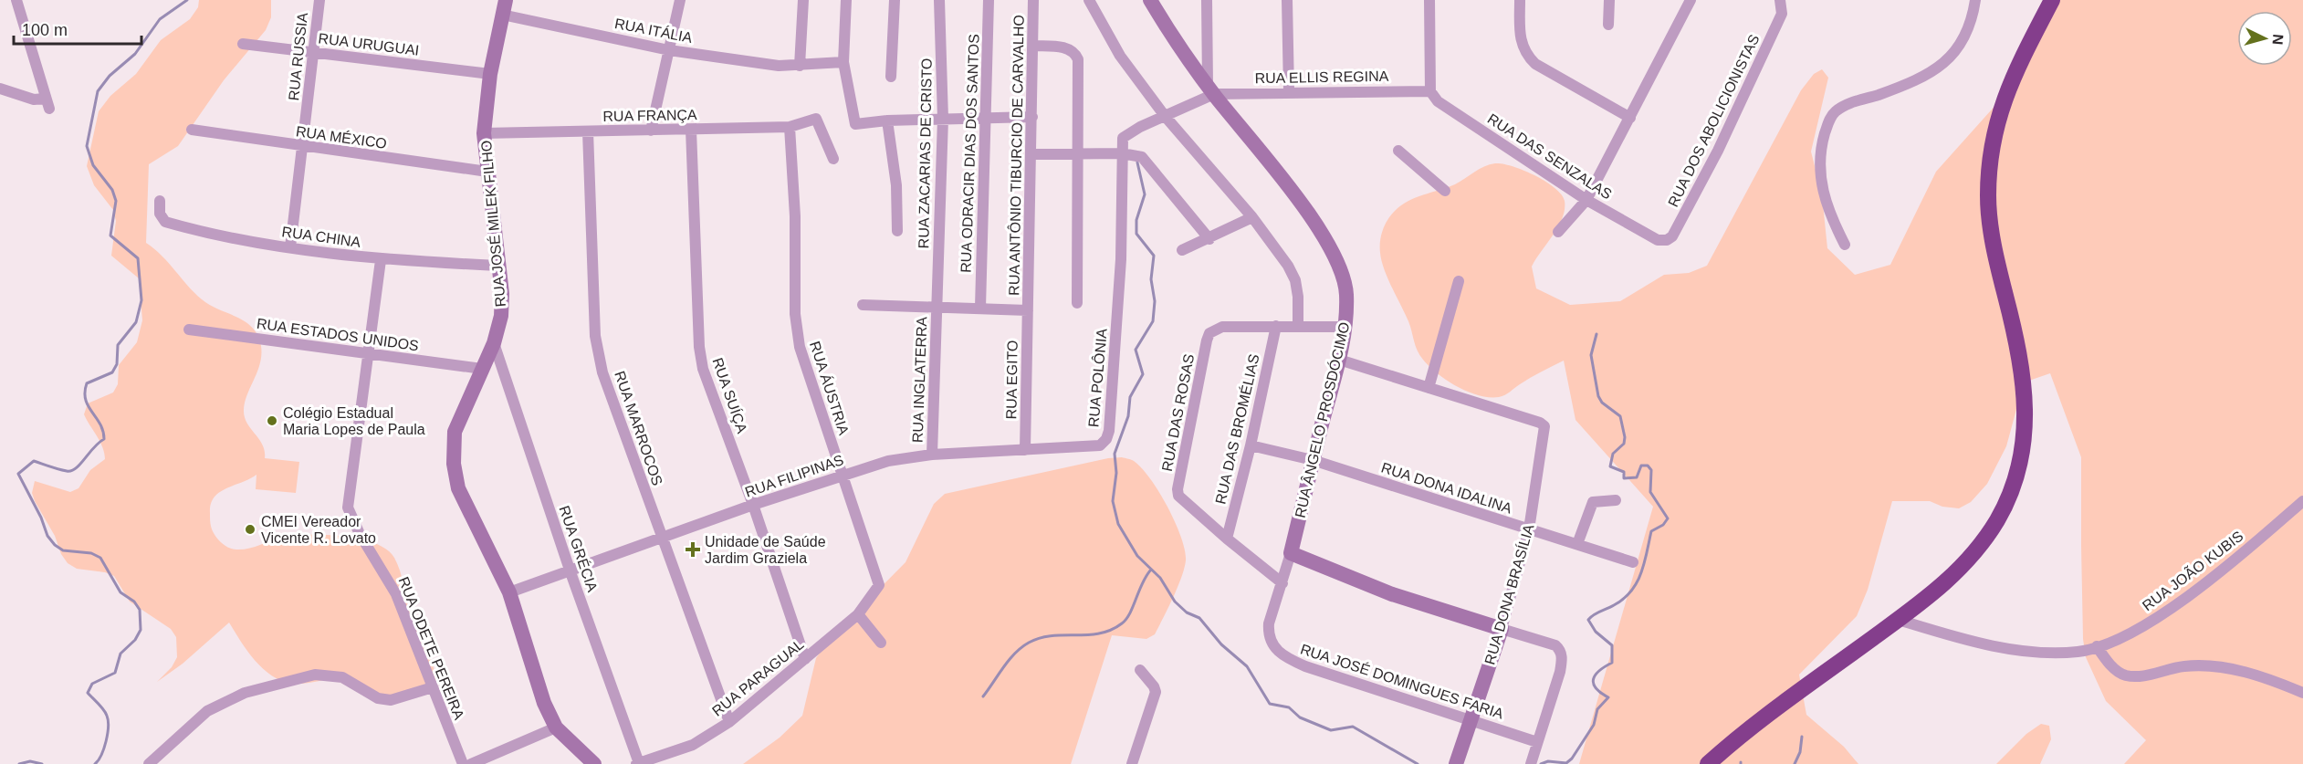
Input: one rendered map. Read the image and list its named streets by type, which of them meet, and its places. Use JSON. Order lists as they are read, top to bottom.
{
  "streets": {
    "street": [
      "RUA ITÁLIA",
      "RUA URUGUAI",
      "RUA RUSSIA",
      "RUA ELLIS REGINA",
      "RUA FRANÇA",
      "RUA DOS ABOLICIONISTAS",
      "RUA MÉXICO",
      "RUA ZACARIAS DE CRISTO",
      "RUA ODRACIR DIAS DOS SANTOS",
      "RUA ANTÔNIO TIBURCIO DE CARVALHO",
      "RUA DAS SENZALAS",
      "RUA JOSÉ MILEK FILHO",
      "RUA CHINA",
      "RUA ESTADOS UNIDOS",
      "RUA POLÔNIA",
      "RUA INGLATERRA",
      "RUA EGITO",
      "RUA ÁUSTRIA",
      "RUA SUÍÇA",
      "RUA DAS ROSAS",
      "RUA ÂNGELO PROSDÓCIMO",
      "RUA MARROCOS",
      "RUA DAS BROMÉLIAS",
      "RUA FILIPINAS",
      "RUA DONA IDALINA",
      "RUA GRÉCIA",
      "RUA JOÃO KUBIS",
      "RUA DONA BRASÍLIA",
      "RUA ODETE PEREIRA",
      "RUA PARAGUAL",
      "RUA JOSÉ DOMINGUES FARIA"
    ]
  },
  "crossings": [
    ["RUA ITÁLIA", "RUA JOSÉ MILEK FILHO"],
    ["RUA URUGUAI", "RUA RUSSIA"],
    ["RUA URUGUAI", "RUA JOSÉ MILEK FILHO"],
    ["RUA RUSSIA", "RUA MÉXICO"],
    ["RUA RUSSIA", "RUA CHINA"],
    ["RUA ELLIS REGINA", "RUA DAS SENZALAS"],
    ["RUA ELLIS REGINA", "RUA ÂNGELO PROSDÓCIMO"],
    ["RUA FRANÇA", "RUA JOSÉ MILEK FILHO"],
    ["RUA FRANÇA", "RUA ÁUSTRIA"],
    ["RUA FRANÇA", "RUA SUÍÇA"],
    ["RUA FRANÇA", "RUA MARROCOS"],
    ["RUA DOS ABOLICIONISTAS", "RUA DAS SENZALAS"],
    ["RUA MÉXICO", "RUA JOSÉ MILEK FILHO"],
    ["RUA ZACARIAS DE CRISTO", "RUA INGLATERRA"],
    ["RUA ANTÔNIO TIBURCIO DE CARVALHO", "RUA EGITO"],
    ["RUA JOSÉ MILEK FILHO", "RUA CHINA"],
    ["RUA JOSÉ MILEK FILHO", "RUA ESTADOS UNIDOS"],
    ["RUA JOSÉ MILEK FILHO", "RUA FILIPINAS"],
    ["RUA JOSÉ MILEK FILHO", "RUA GRÉCIA"],
    ["RUA CHINA", "RUA ODETE PEREIRA"],
    ["RUA ESTADOS UNIDOS", "RUA ODETE PEREIRA"],
    ["RUA POLÔNIA", "RUA FILIPINAS"],
    ["RUA INGLATERRA", "RUA FILIPINAS"],
    ["RUA EGITO", "RUA FILIPINAS"],
    ["RUA ÁUSTRIA", "RUA FILIPINAS"],
    ["RUA ÁUSTRIA", "RUA PARAGUAL"],
    ["RUA SUÍÇA", "RUA FILIPINAS"],
    ["RUA SUÍÇA", "RUA PARAGUAL"],
    ["RUA DAS ROSAS", "RUA DAS BROMÉLIAS"],
    ["RUA ÂNGELO PROSDÓCIMO", "RUA DONA IDALINA"],
    ["RUA ÂNGELO PROSDÓCIMO", "RUA JOSÉ DOMINGUES FARIA"],
    ["RUA MARROCOS", "RUA FILIPINAS"],
    ["RUA MARROCOS", "RUA PARAGUAL"],
    ["RUA DAS BROMÉLIAS", "RUA DONA IDALINA"],
    ["RUA FILIPINAS", "RUA GRÉCIA"],
    ["RUA DONA IDALINA", "RUA DONA BRASÍLIA"],
    ["RUA GRÉCIA", "RUA PARAGUAL"],
    ["RUA DONA BRASÍLIA", "RUA JOSÉ DOMINGUES FARIA"]
  ],
  "places": {
    "other": ["Colégio Estadual Maria Lopes de Paula", "CMEI Vereador Vicente R. Lovato"],
    "health": ["Unidade de Saúde Jardim Graziela"]
  },
  "scale_bar": "100 m",
  "north": "right"
}
